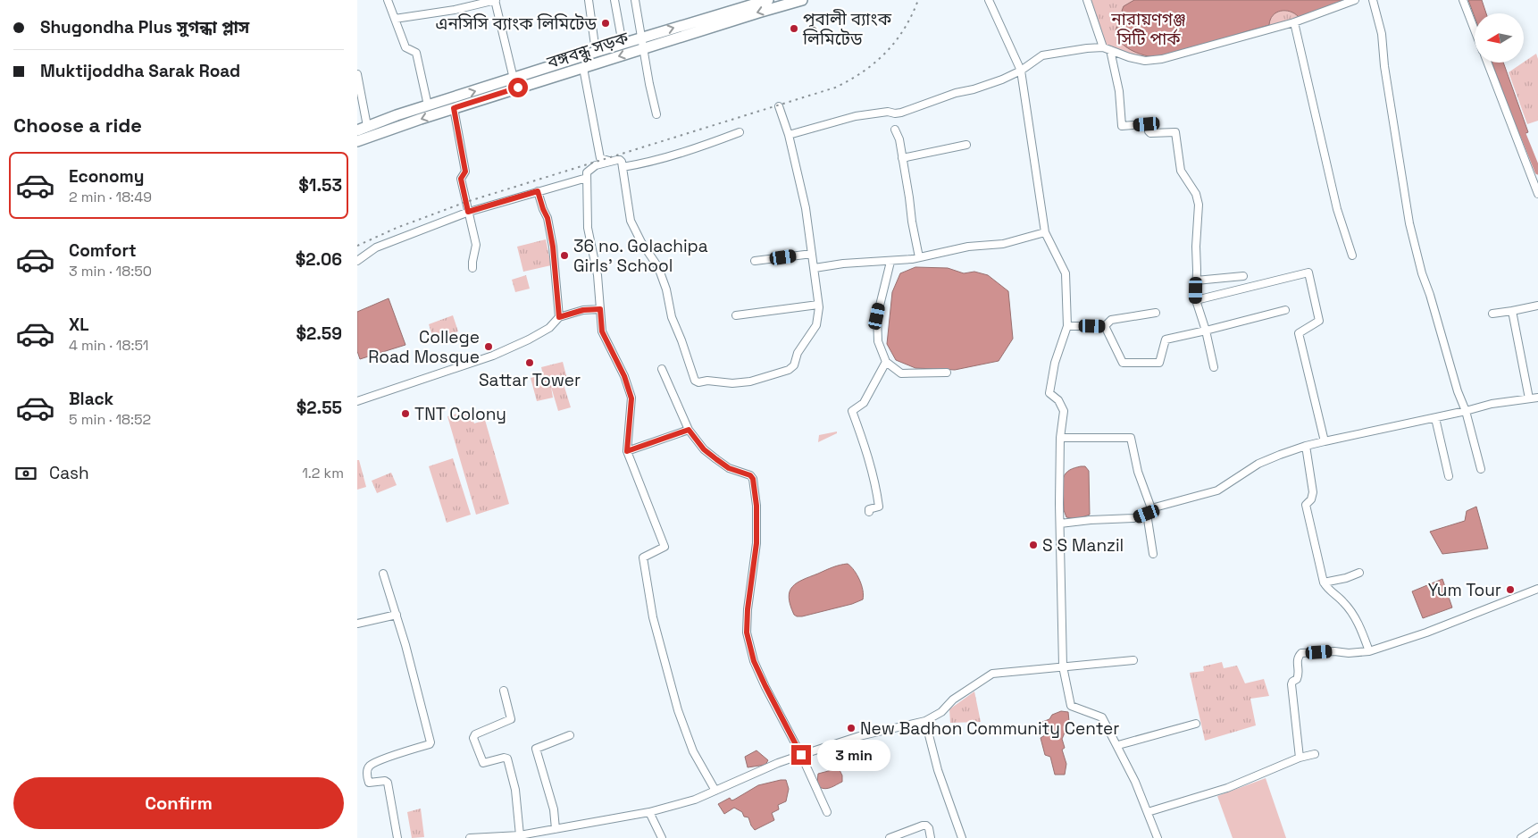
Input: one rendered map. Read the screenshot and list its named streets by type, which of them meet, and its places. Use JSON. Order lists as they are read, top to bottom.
{
  "streets": {
    "main road": ["বঙ্গবন্ধু সড়ক"]
  },
  "parks": ["নারায়ণগঞ্জ সিটি পার্ক"],
  "places": [
    "এনসিসি ব্যাংক লিমিটেড",
    "পূবালী ব্যাংক লিমিটেড",
    "36 no. Golachipa Girls' School",
    "College Road Mosque",
    "Sattar Tower",
    "TNT Colony",
    "S S Manzil",
    "Yum Tour",
    "New Badhon Community Center"
  ],
  "north": "left",
  "page": {
    "banner": ["Shugondha Plus সুগন্ধা প্লাস", "Muktijoddha Sarak Road"],
    "heading": "Choose a ride",
    "list": [
      {
        "name": "Economy",
        "note": "2 min · 18:49",
        "value": "$1.53"
      },
      {
        "name": "Comfort",
        "note": "3 min · 18:50",
        "value": "$2.06"
      },
      {
        "name": "XL",
        "note": "4 min · 18:51",
        "value": "$2.59"
      },
      {
        "name": "Black",
        "note": "5 min · 18:52",
        "value": "$2.55"
      }
    ],
    "pay": ["Cash", "1.2 km"],
    "bubble": "3 min",
    "buttons": "Confirm"
  }
}
